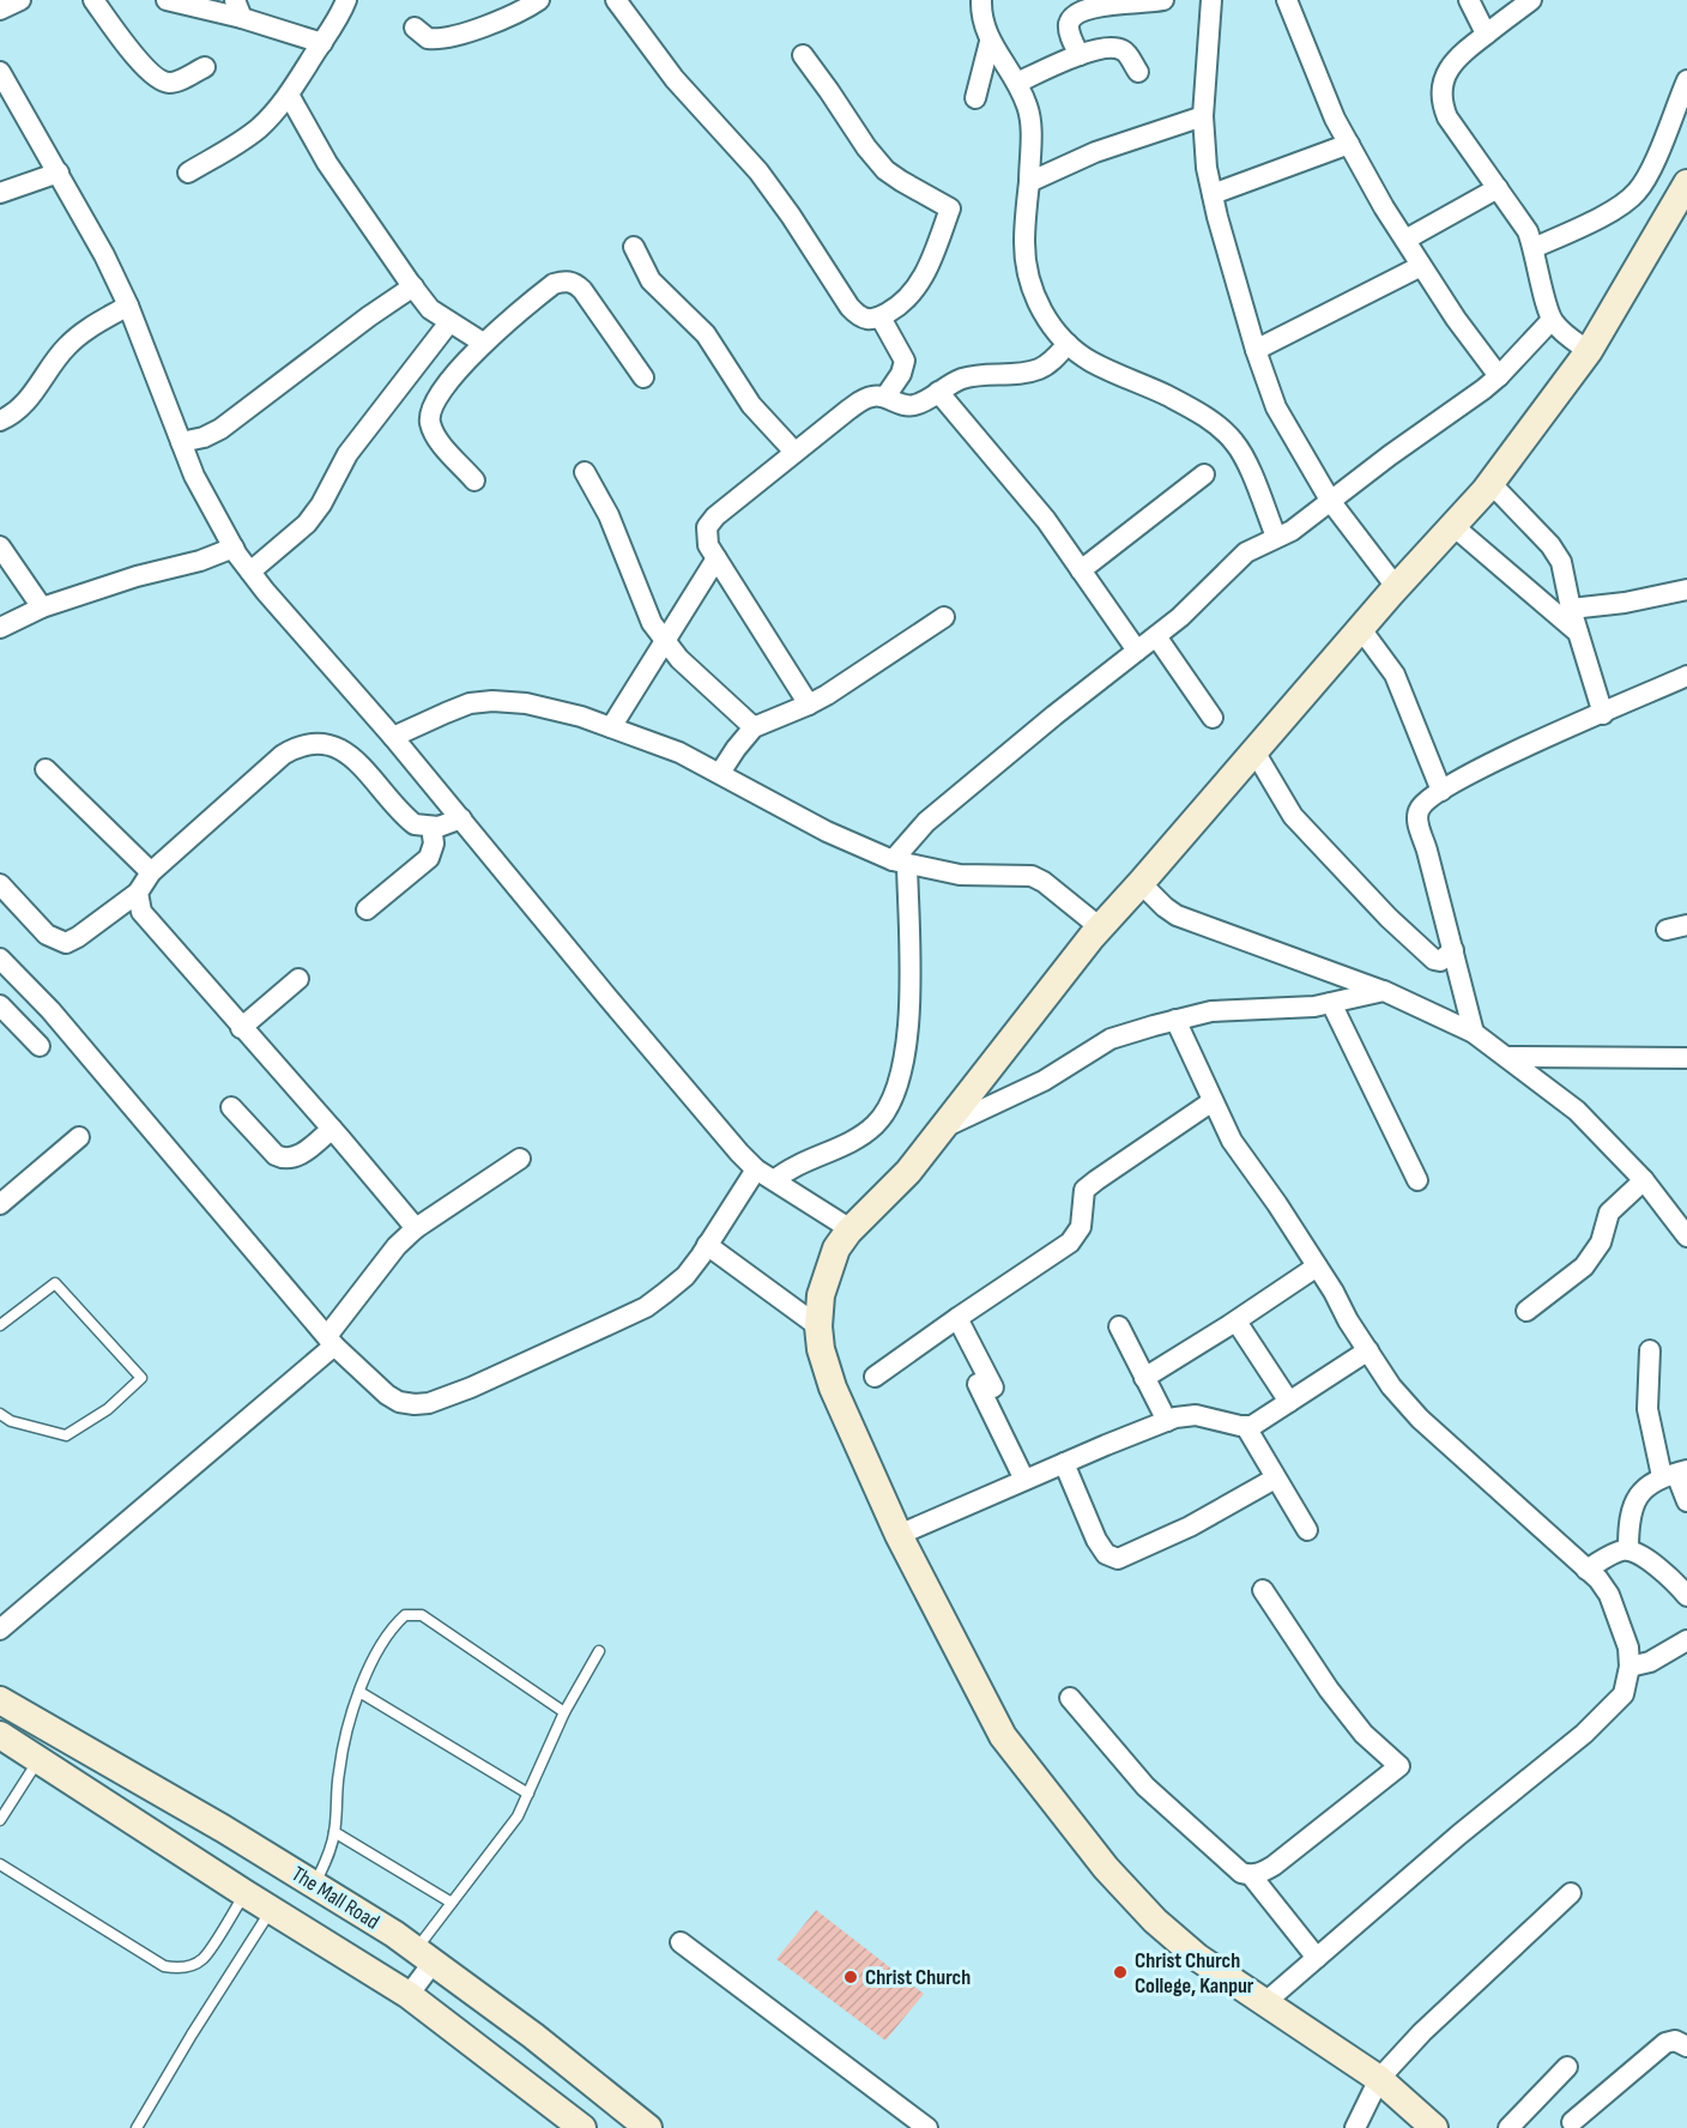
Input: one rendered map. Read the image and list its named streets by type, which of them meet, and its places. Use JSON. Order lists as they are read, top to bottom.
{
  "streets": {
    "street": ["The Mall Road"]
  },
  "places": ["Christ Church College, Kanpur", "Christ Church"]
}
